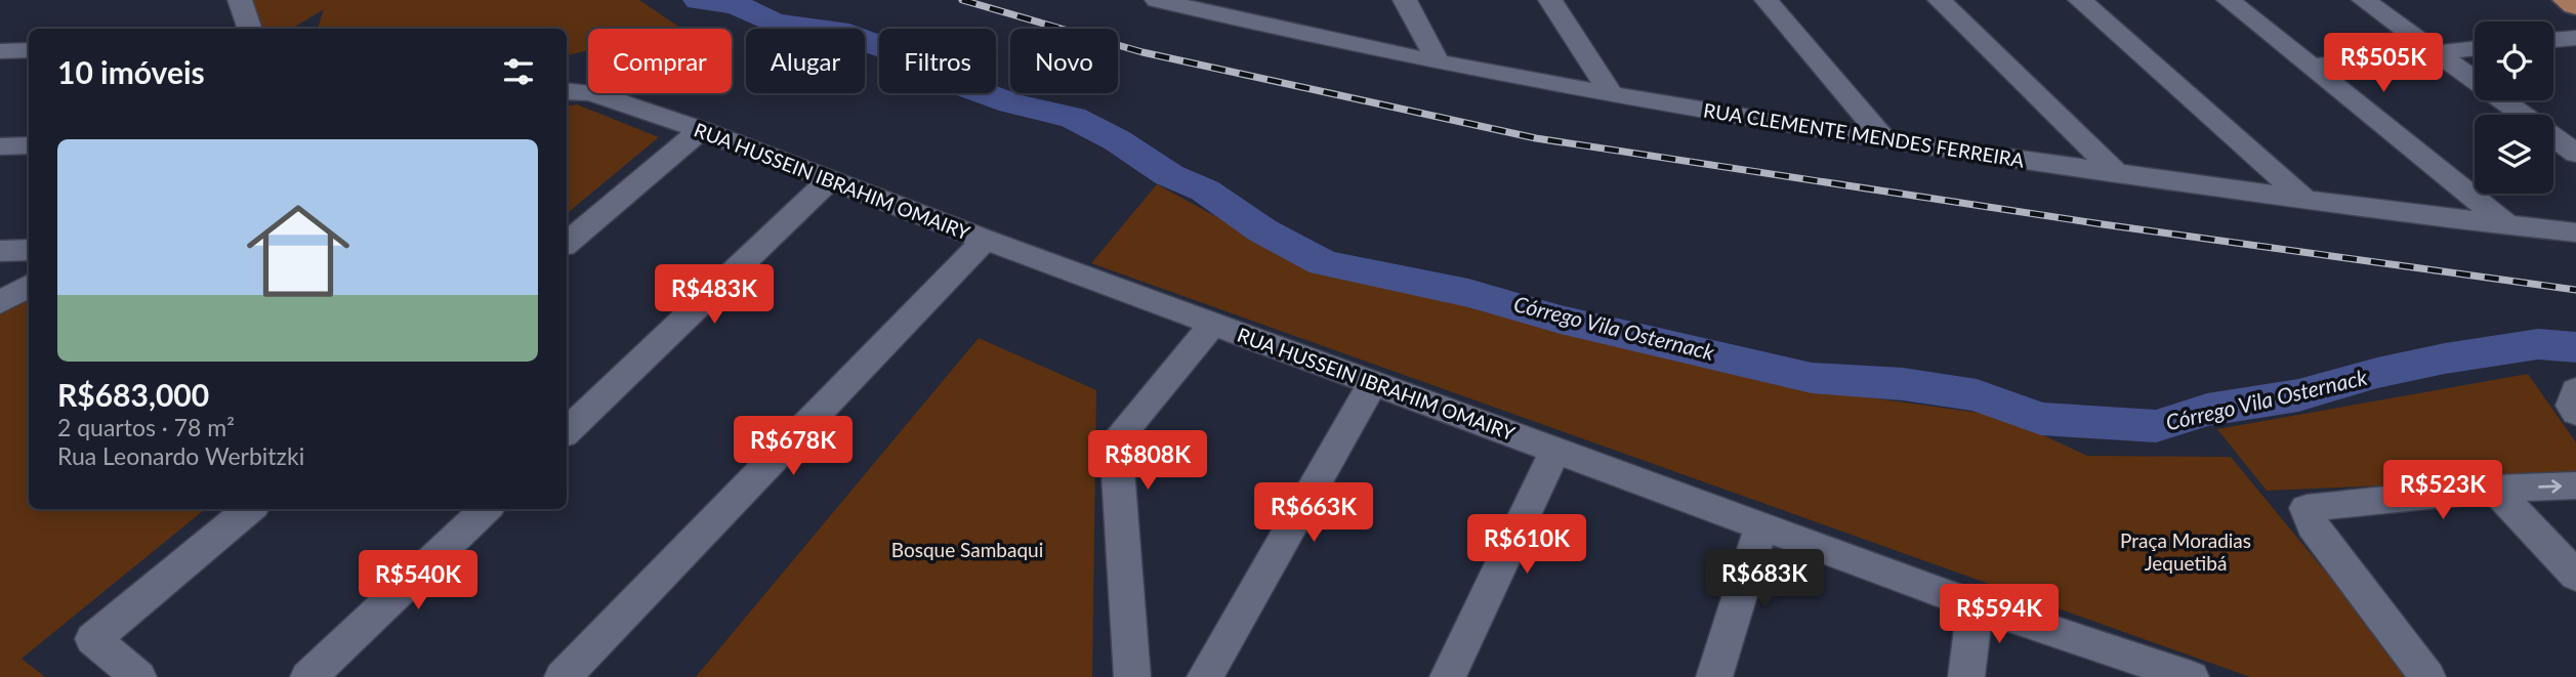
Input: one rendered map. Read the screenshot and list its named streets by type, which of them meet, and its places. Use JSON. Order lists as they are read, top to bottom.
{
  "streets": {
    "street": ["RUA CLEMENTE MENDES FERREIRA", "RUA HUSSEIN IBRAHIM OMAIRY"]
  },
  "water": ["Córrego Vila Osternack"],
  "parks": ["Praça Moradias Jequetibá", "Bosque Sambaqui"],
  "page": {
    "chip": [
      "Comprar",
      "Alugar",
      "Filtros",
      "Novo"
    ],
    "heading": "10 imóveis",
    "price": [
      "R$505K",
      "R$483K",
      "R$678K",
      "R$808K",
      "R$523K",
      "R$663K",
      "R$610K",
      "R$683K",
      "R$540K",
      "R$594K"
    ],
    "list": [
      {
        "name": "R$683,000",
        "note": "2 quartos · 78 m² · Rua Leonardo Werbitzki"
      }
    ]
  }
}
